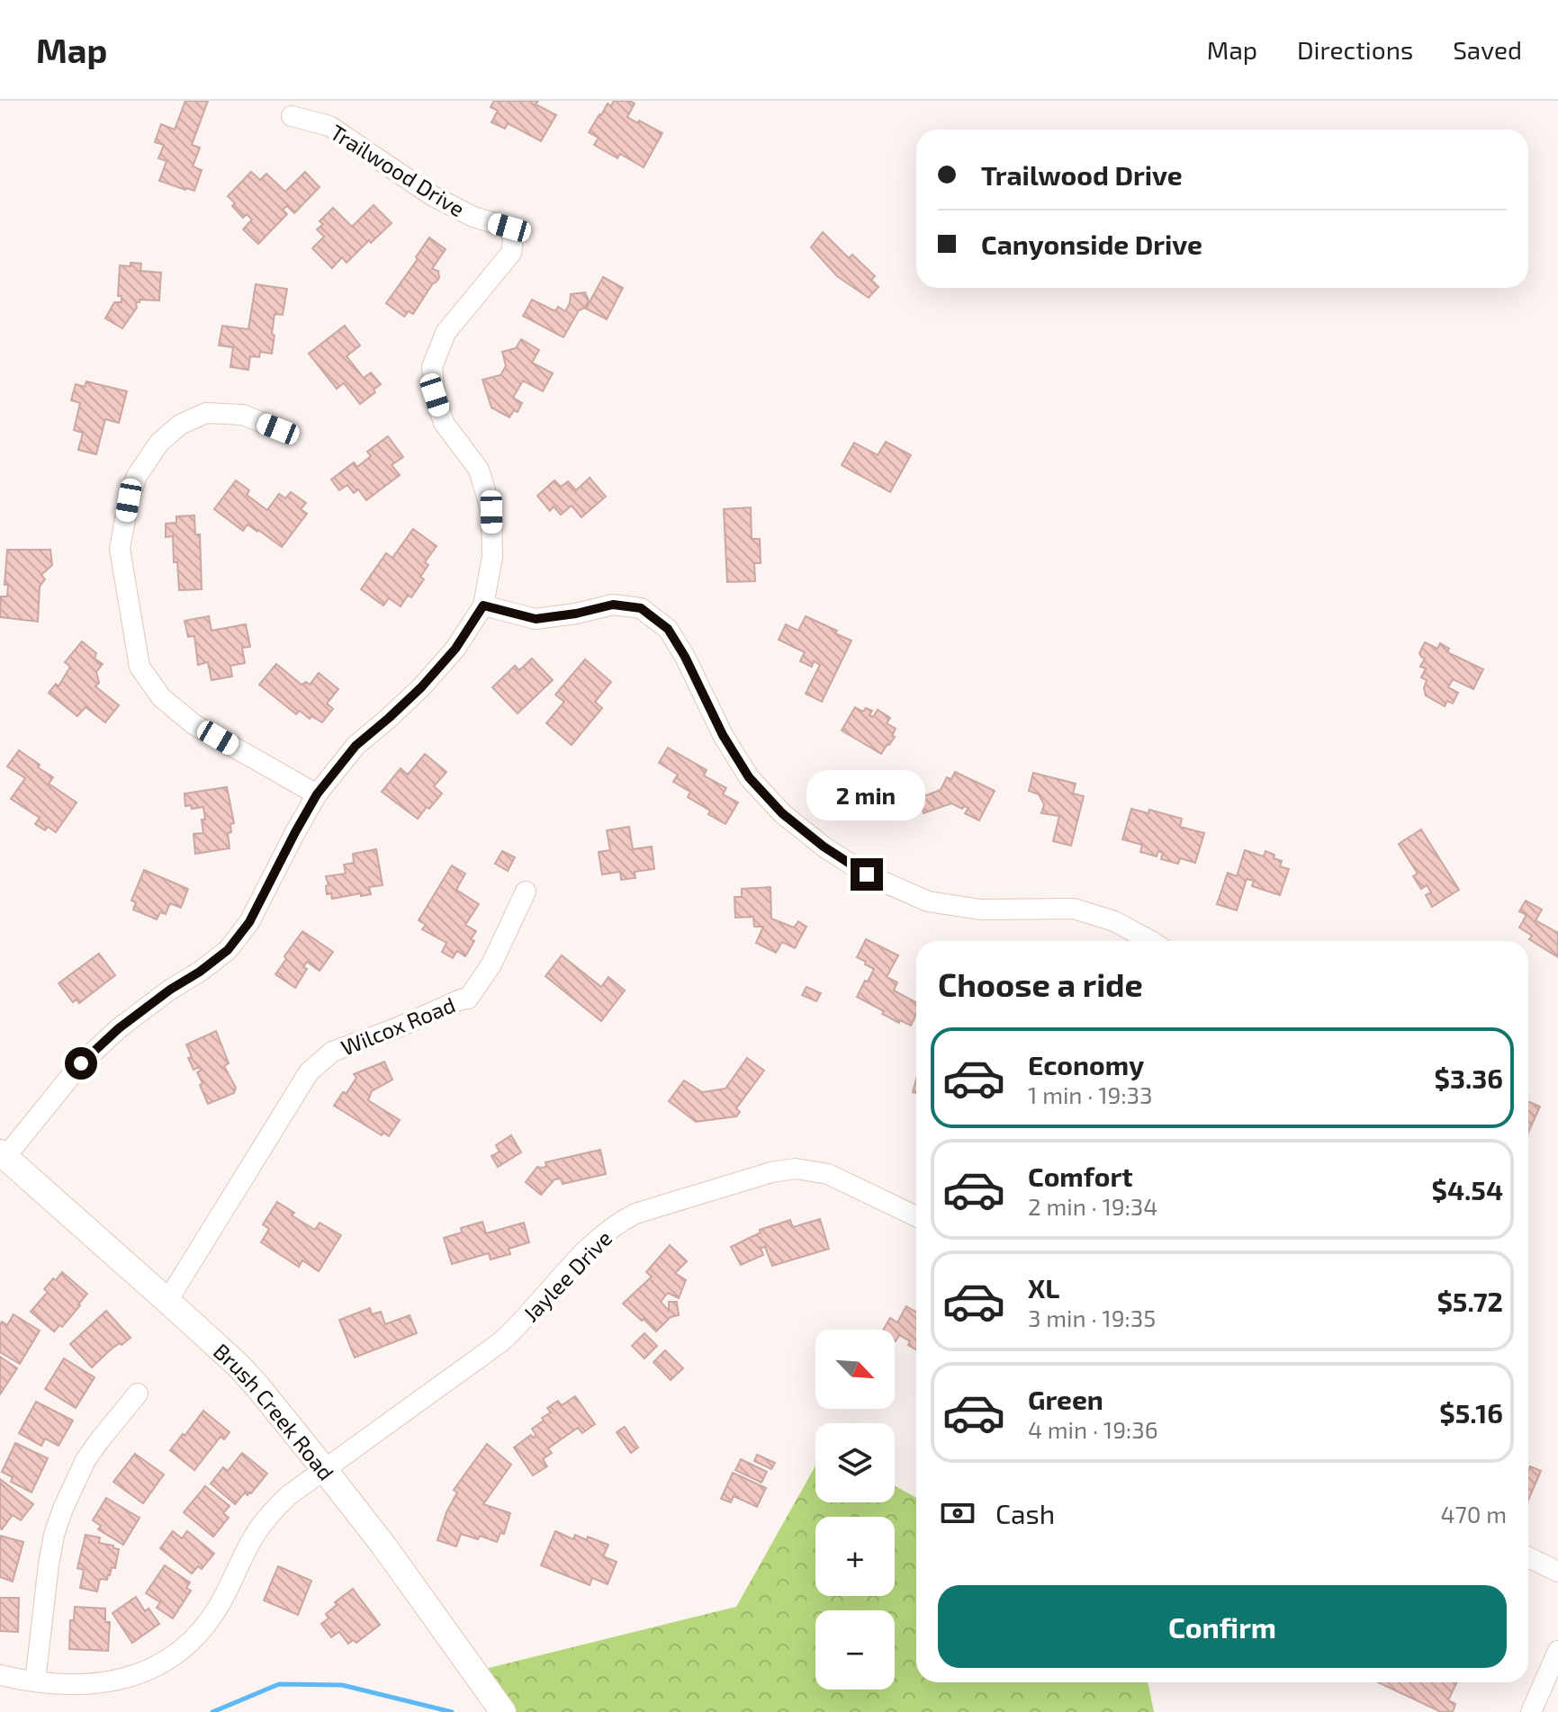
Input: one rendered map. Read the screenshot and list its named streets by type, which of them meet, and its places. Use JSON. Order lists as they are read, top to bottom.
{
  "streets": {
    "street": [
      "Trailwood Drive",
      "Wilcox Road",
      "Jaylee Drive",
      "Brush Creek Road"
    ]
  },
  "crossings": [
    ["Trailwood Drive", "Brush Creek Road"],
    ["Wilcox Road", "Brush Creek Road"],
    ["Jaylee Drive", "Brush Creek Road"]
  ],
  "north": "bottom right",
  "page": {
    "header": "Map",
    "nav": ["Map", "Directions", "Saved"],
    "banner": ["Trailwood Drive", "Canyonside Drive"],
    "bubble": "2 min",
    "heading": "Choose a ride",
    "list": [
      {
        "name": "Economy",
        "note": "1 min · 19:33",
        "value": "$3.36"
      },
      {
        "name": "Comfort",
        "note": "2 min · 19:34",
        "value": "$4.54"
      },
      {
        "name": "XL",
        "note": "3 min · 19:35",
        "value": "$5.72"
      },
      {
        "name": "Green",
        "note": "4 min · 19:36",
        "value": "$5.16"
      }
    ],
    "map_buttons": ["+", "−"],
    "pay": ["Cash", "470 m"],
    "buttons": "Confirm"
  }
}
